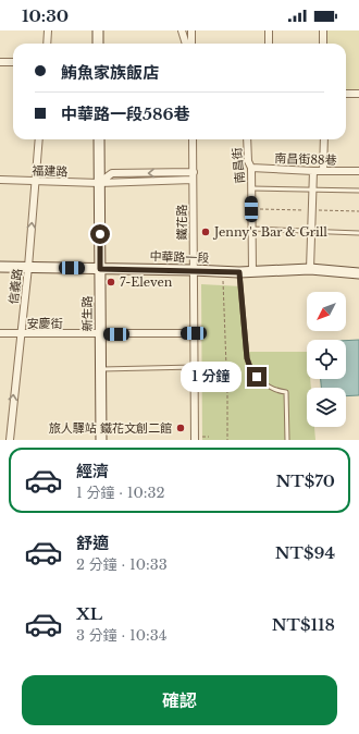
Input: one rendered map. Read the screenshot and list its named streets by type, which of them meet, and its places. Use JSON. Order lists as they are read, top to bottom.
{
  "streets": {
    "street": [
      "南昌街88巷",
      "南昌街",
      "福建路",
      "鐵花路",
      "中華路一段",
      "信義路",
      "新生路",
      "安慶街"
    ]
  },
  "crossings": [
    ["南昌街88巷", "南昌街"],
    ["南昌街", "中華路一段"],
    ["福建路", "鐵花路"],
    ["福建路", "信義路"],
    ["福建路", "新生路"],
    ["鐵花路", "中華路一段"],
    ["鐵花路", "安慶街"],
    ["中華路一段", "信義路"],
    ["中華路一段", "新生路"],
    ["信義路", "安慶街"],
    ["新生路", "安慶街"]
  ],
  "one_way": ["信義路"],
  "places": ["Jenny's Bar & Grill", "7-Eleven", "旅人驛站 鐵花文創二館"],
  "north": "bottom left",
  "page": {
    "status": "10:30",
    "banner": ["鮪魚家族飯店", "中華路一段586巷"],
    "bubble": "1 分鐘",
    "list": [
      {
        "name": "經濟",
        "note": "1 分鐘 · 10:32",
        "value": "NT$70"
      },
      {
        "name": "舒適",
        "note": "2 分鐘 · 10:33",
        "value": "NT$94"
      },
      {
        "name": "XL",
        "note": "3 分鐘 · 10:34",
        "value": "NT$118"
      }
    ],
    "buttons": "確認"
  }
}
